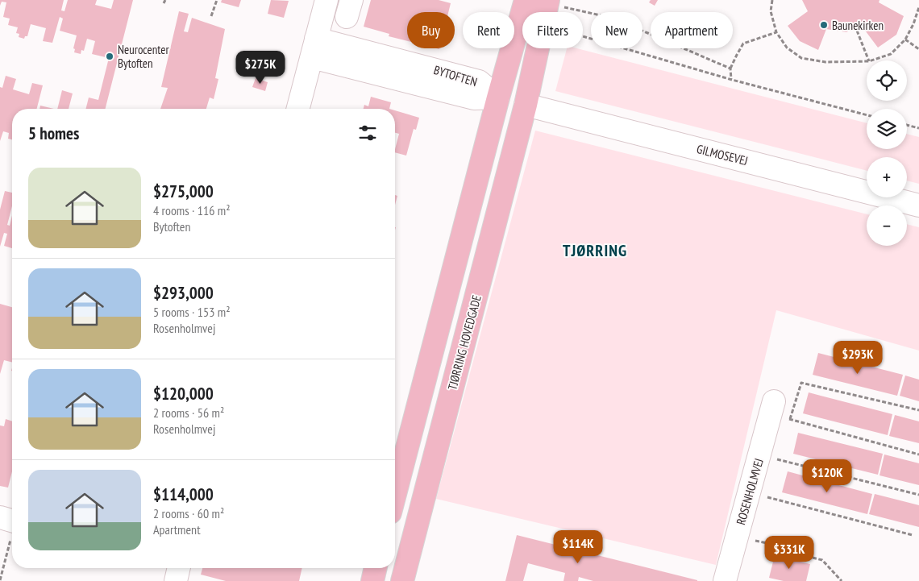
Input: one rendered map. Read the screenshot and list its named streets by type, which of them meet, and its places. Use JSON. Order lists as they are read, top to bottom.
{
  "streets": {
    "main road": ["TJØRRING HOVEDGADE"],
    "street": ["BYTOFTEN", "GILMOSEVEJ", "ROSENHOLMVEJ"]
  },
  "crossings": [
    ["GILMOSEVEJ", "TJØRRING HOVEDGADE"]
  ],
  "districts": ["TJØRRING"],
  "places": ["Baunekirken", "Neurocenter Bytoften"],
  "page": {
    "chip": [
      "Buy",
      "Rent",
      "Filters",
      "New",
      "Apartment"
    ],
    "price": [
      "$275K",
      "$293K",
      "$120K",
      "$114K",
      "$331K"
    ],
    "map_buttons": ["+", "−"],
    "heading": "5 homes",
    "list": [
      {
        "name": "$275,000",
        "note": "4 rooms · 116 m² · Bytoften"
      },
      {
        "name": "$293,000",
        "note": "5 rooms · 153 m² · Rosenholmvej"
      },
      {
        "name": "$120,000",
        "note": "2 rooms · 56 m² · Rosenholmvej"
      },
      {
        "name": "$114,000",
        "note": "2 rooms · 60 m² · Apartment"
      }
    ]
  }
}
